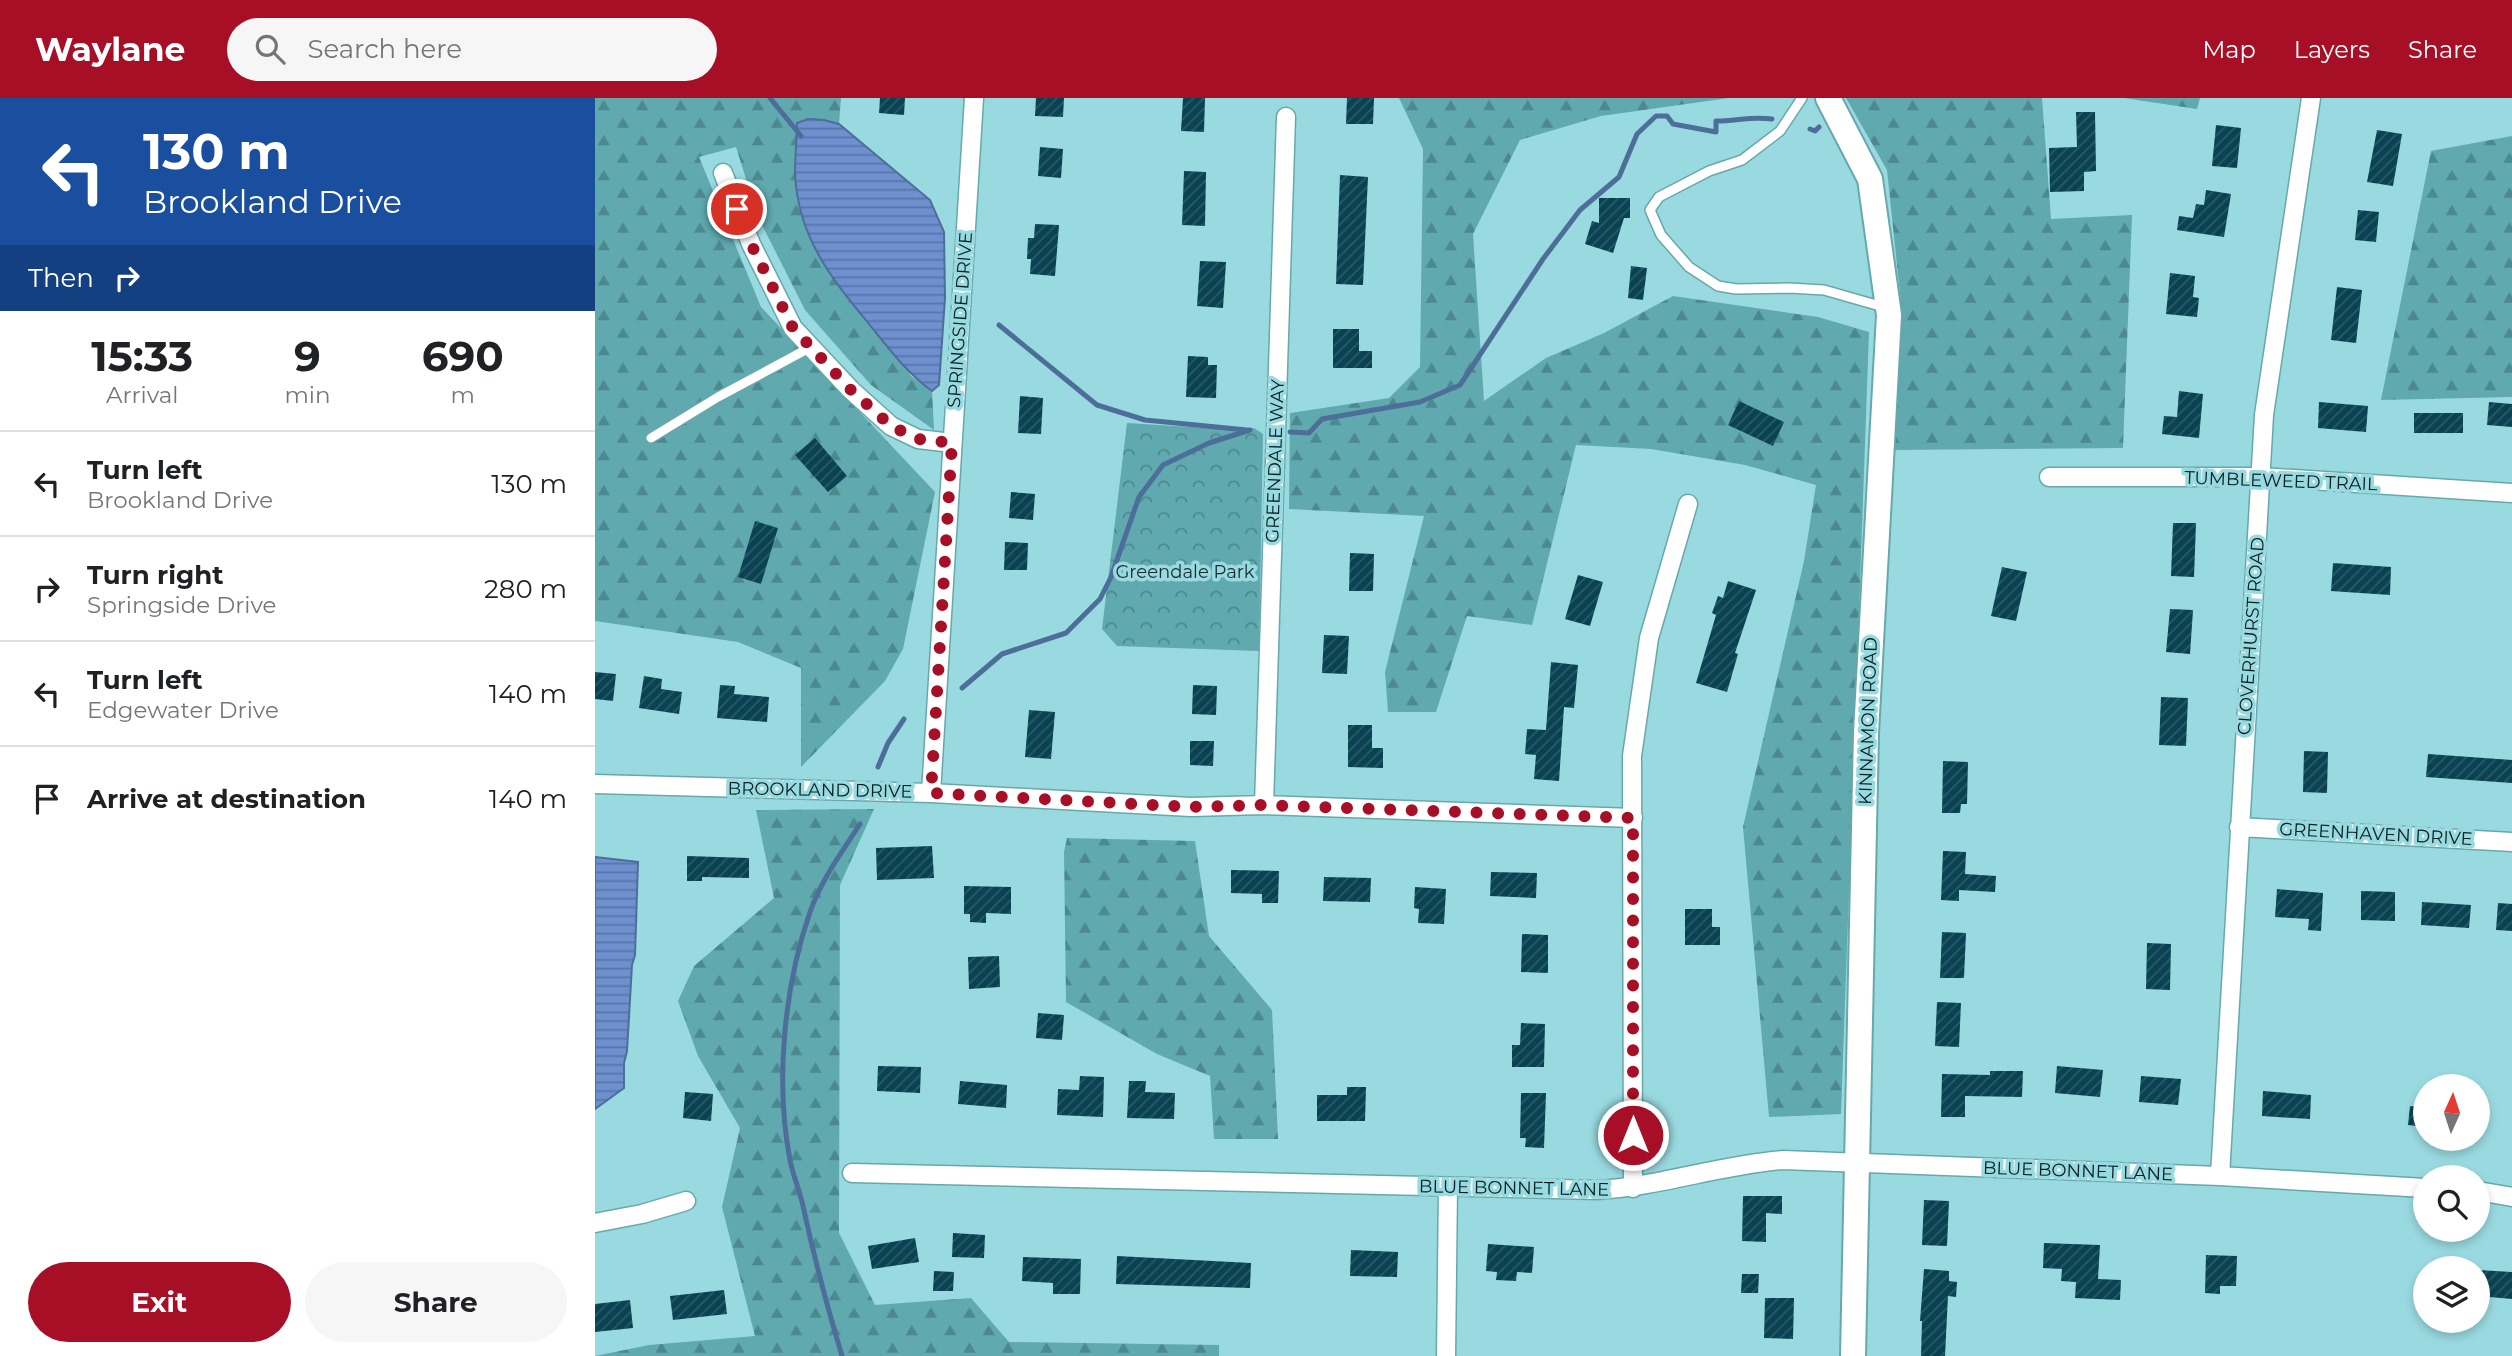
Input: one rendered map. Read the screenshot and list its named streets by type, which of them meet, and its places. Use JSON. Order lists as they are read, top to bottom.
{
  "streets": {
    "main road": ["KINNAMON ROAD"],
    "street": [
      "SPRINGSIDE DRIVE",
      "GREENDALE WAY",
      "TUMBLEWEED TRAIL",
      "CLOVERHURST ROAD",
      "BROOKLAND DRIVE",
      "GREENHAVEN DRIVE",
      "BLUE BONNET LANE"
    ]
  },
  "crossings": [
    ["SPRINGSIDE DRIVE", "BROOKLAND DRIVE"],
    ["GREENDALE WAY", "BROOKLAND DRIVE"],
    ["TUMBLEWEED TRAIL", "CLOVERHURST ROAD"],
    ["CLOVERHURST ROAD", "GREENHAVEN DRIVE"],
    ["CLOVERHURST ROAD", "BLUE BONNET LANE"],
    ["KINNAMON ROAD", "BLUE BONNET LANE"]
  ],
  "parks": ["Greendale Park"],
  "north": "top",
  "page": {
    "header": "Waylane",
    "search": "Search here",
    "nav": ["Map", "Layers", "Share"],
    "turn": ["130 m", "Brookland Drive"],
    "then": "Then",
    "eta": [
      "15:33",
      "Arrival",
      "9",
      "min",
      "690",
      "m"
    ],
    "list": [
      {
        "name": "Turn left",
        "note": "Brookland Drive",
        "value": "130 m"
      },
      {
        "name": "Turn right",
        "note": "Springside Drive",
        "value": "280 m"
      },
      {
        "name": "Turn left",
        "note": "Edgewater Drive",
        "value": "140 m"
      },
      {
        "name": "Arrive at destination",
        "value": "140 m"
      }
    ],
    "buttons": ["Exit", "Share"]
  }
}
